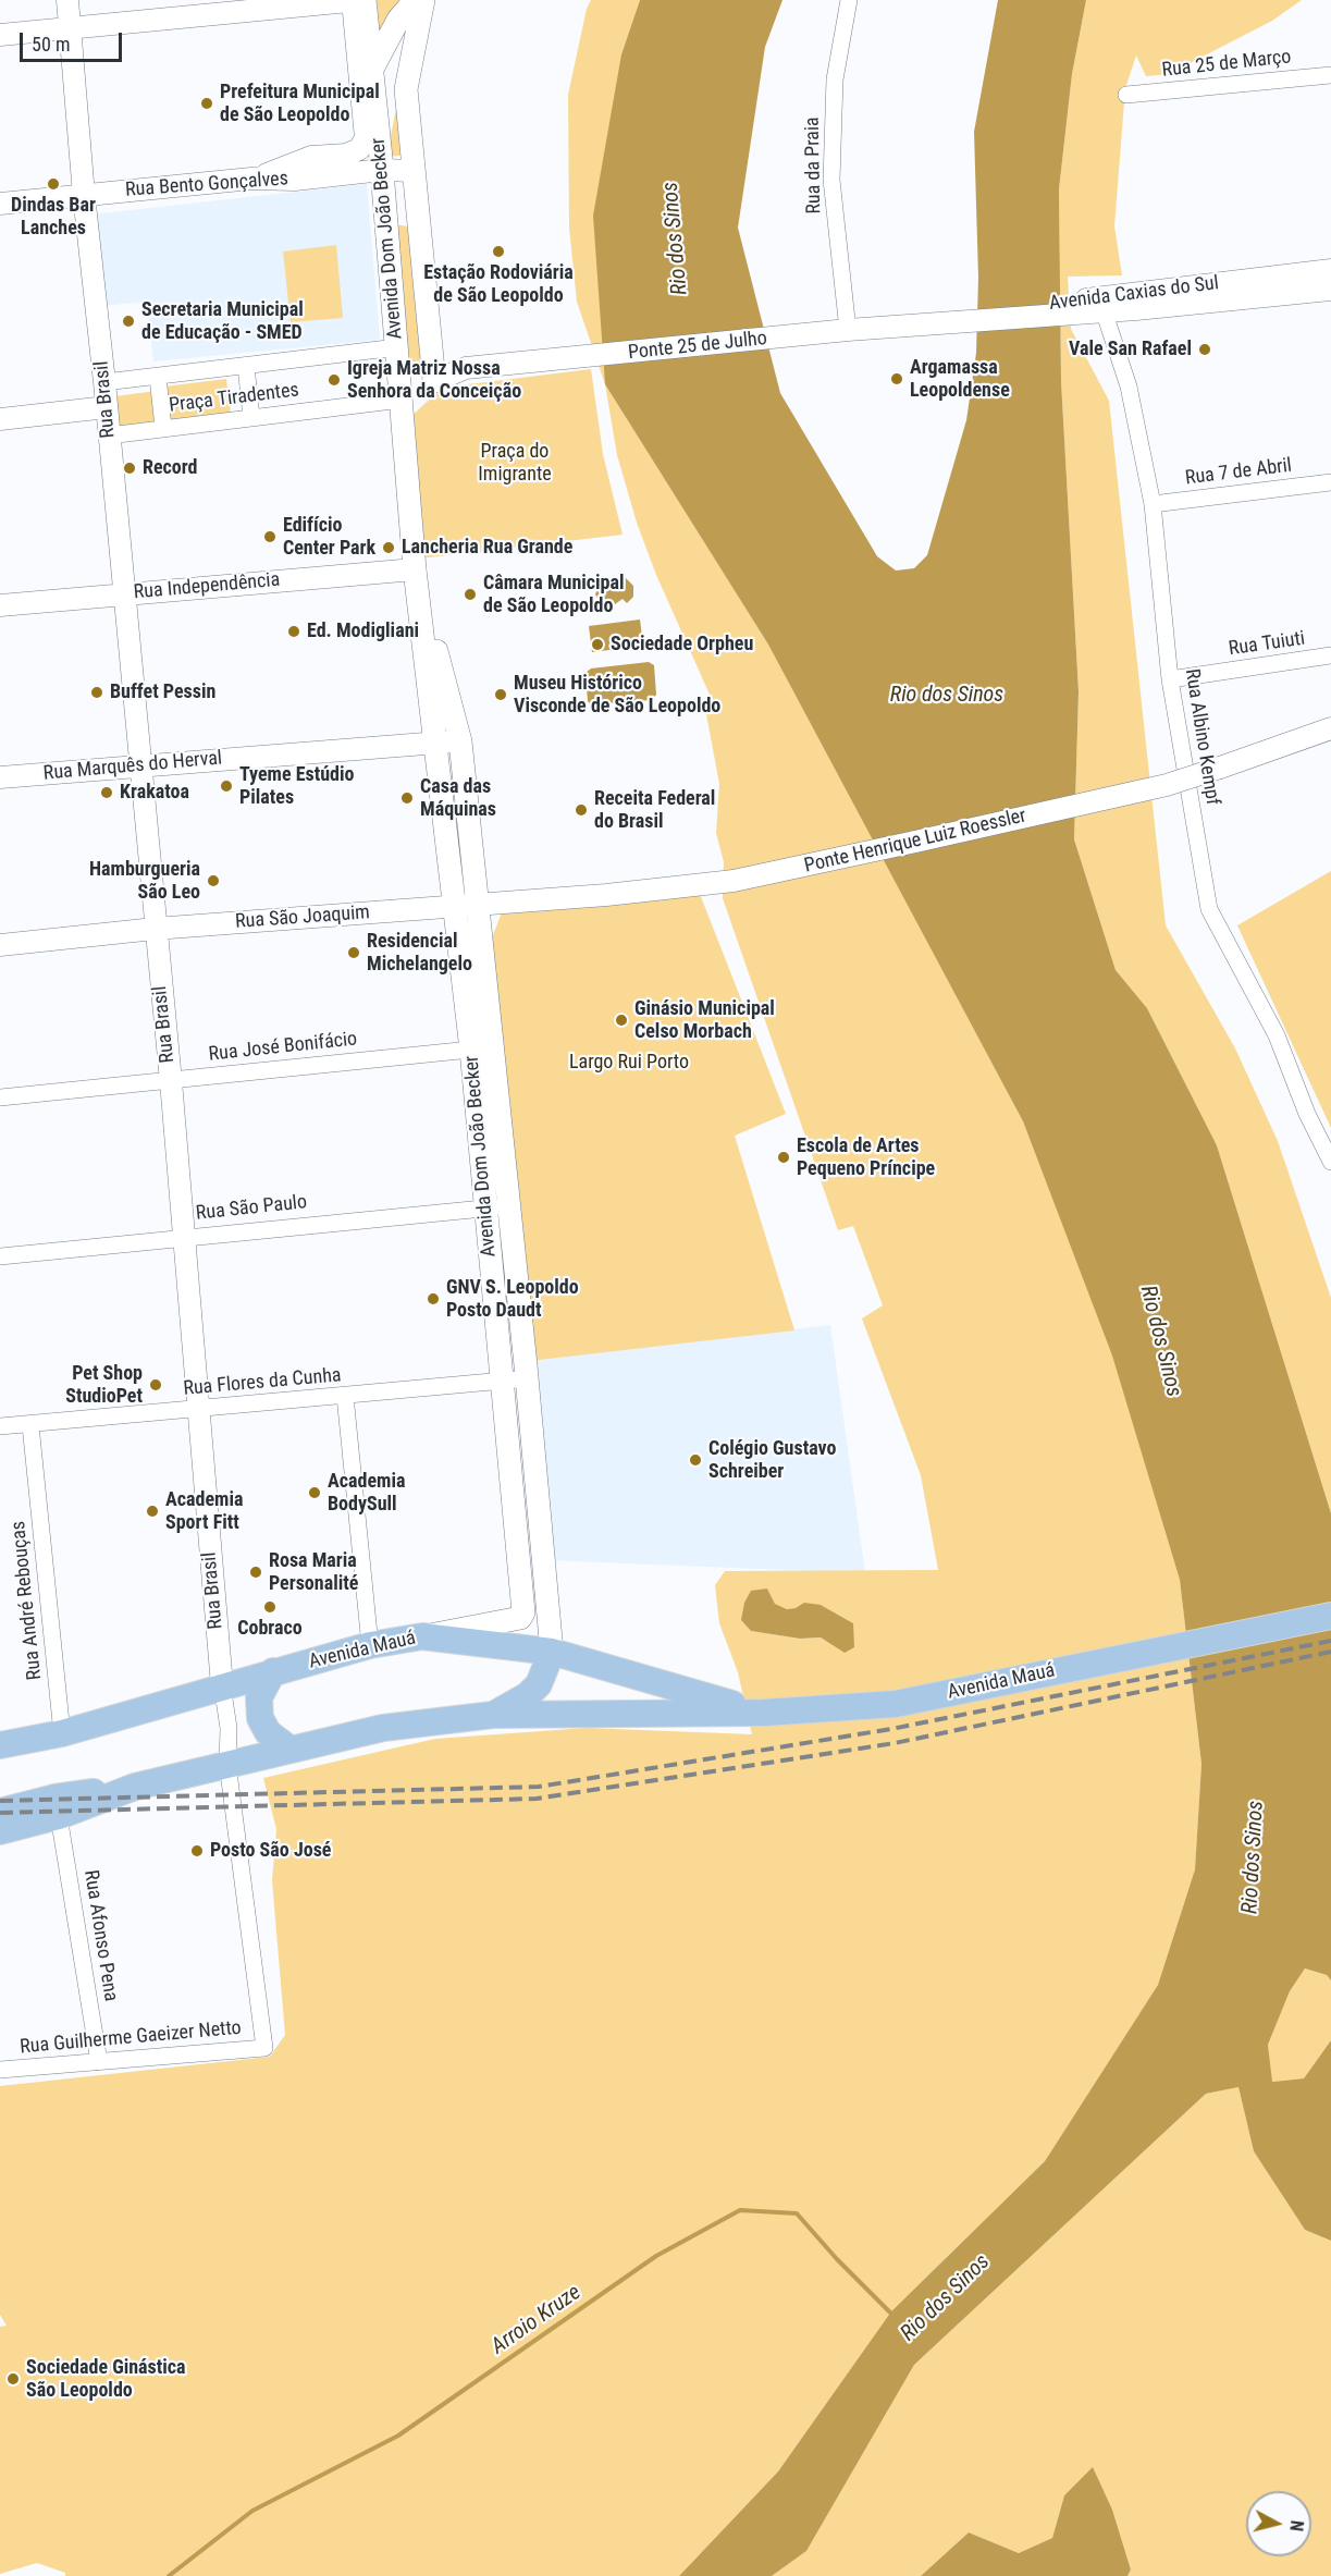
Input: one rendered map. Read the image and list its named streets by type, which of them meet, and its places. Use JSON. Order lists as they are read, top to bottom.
{
  "streets": {
    "main road": ["Avenida Dom João Becker", "Avenida Mauá"],
    "street": [
      "Rua 25 de Março",
      "Rua da Praia",
      "Rua Bento Gonçalves",
      "Avenida Caxias do Sul",
      "Ponte 25 de Julho",
      "Praça Tiradentes",
      "Rua Brasil",
      "Rua 7 de Abril",
      "Rua Independência",
      "Rua Tuiuti",
      "Rua Albino Kempf",
      "Rua Marquês do Herval",
      "Ponte Henrique Luiz Roessler",
      "Rua São Joaquim",
      "Rua José Bonifácio",
      "Rua São Paulo",
      "Rua Flores da Cunha",
      "Rua André Rebouças",
      "Rua Afonso Pena",
      "Rua Guilherme Gaeizer Netto"
    ]
  },
  "crossings": [
    ["Rua da Praia", "Avenida Caxias do Sul"],
    ["Rua Bento Gonçalves", "Avenida Dom João Becker"],
    ["Rua Bento Gonçalves", "Rua Brasil"],
    ["Avenida Dom João Becker", "Ponte 25 de Julho"],
    ["Avenida Dom João Becker", "Praça Tiradentes"],
    ["Avenida Dom João Becker", "Rua Independência"],
    ["Avenida Dom João Becker", "Rua Marquês do Herval"],
    ["Avenida Dom João Becker", "Rua São Joaquim"],
    ["Avenida Dom João Becker", "Rua José Bonifácio"],
    ["Avenida Dom João Becker", "Rua São Paulo"],
    ["Avenida Dom João Becker", "Rua Flores da Cunha"],
    ["Avenida Dom João Becker", "Avenida Mauá"],
    ["Avenida Caxias do Sul", "Ponte 25 de Julho"],
    ["Avenida Caxias do Sul", "Rua Albino Kempf"],
    ["Praça Tiradentes", "Rua Brasil"],
    ["Rua Brasil", "Rua Independência"],
    ["Rua Brasil", "Rua Marquês do Herval"],
    ["Rua Brasil", "Rua São Joaquim"],
    ["Rua Brasil", "Rua José Bonifácio"],
    ["Rua Brasil", "Rua São Paulo"],
    ["Rua Brasil", "Rua Flores da Cunha"],
    ["Rua Brasil", "Avenida Mauá"],
    ["Rua Brasil", "Rua Guilherme Gaeizer Netto"],
    ["Rua 7 de Abril", "Rua Albino Kempf"],
    ["Rua Tuiuti", "Rua Albino Kempf"],
    ["Ponte Henrique Luiz Roessler", "Rua São Joaquim"],
    ["Rua Flores da Cunha", "Rua André Rebouças"],
    ["Rua André Rebouças", "Avenida Mauá"],
    ["Avenida Mauá", "Rua Afonso Pena"],
    ["Rua Afonso Pena", "Rua Guilherme Gaeizer Netto"]
  ],
  "water": ["Rio dos Sinos", "Arroio Kruze"],
  "parks": ["Praça do Imigrante", "Largo Rui Porto"],
  "places": [
    "Prefeitura Municipal de São Leopoldo",
    "Dindas Bar Lanches",
    "Estação Rodoviária de São Leopoldo",
    "Secretaria Municipal de Educação - SMED",
    "Vale San Rafael",
    "Argamassa Leopoldense",
    "Igreja Matriz Nossa Senhora da Conceição",
    "Record",
    "Edifício Center Park",
    "Lancheria Rua Grande",
    "Câmara Municipal de São Leopoldo",
    "Ed. Modigliani",
    "Sociedade Orpheu",
    "Buffet Pessin",
    "Museu Histórico Visconde de São Leopoldo",
    "Tyeme Estúdio Pilates",
    "Krakatoa",
    "Casa das Máquinas",
    "Receita Federal do Brasil",
    "Hamburgueria São Leo",
    "Residencial Michelangelo",
    "Ginásio Municipal Celso Morbach",
    "Escola de Artes Pequeno Príncipe",
    "GNV S. Leopoldo Posto Daudt",
    "Pet Shop StudioPet",
    "Colégio Gustavo Schreiber",
    "Academia BodySull",
    "Academia Sport Fitt",
    "Rosa Maria Personalité",
    "Cobraco",
    "Posto São José",
    "Sociedade Ginástica São Leopoldo"
  ],
  "scale_bar": "50 m",
  "north": "right"
}
